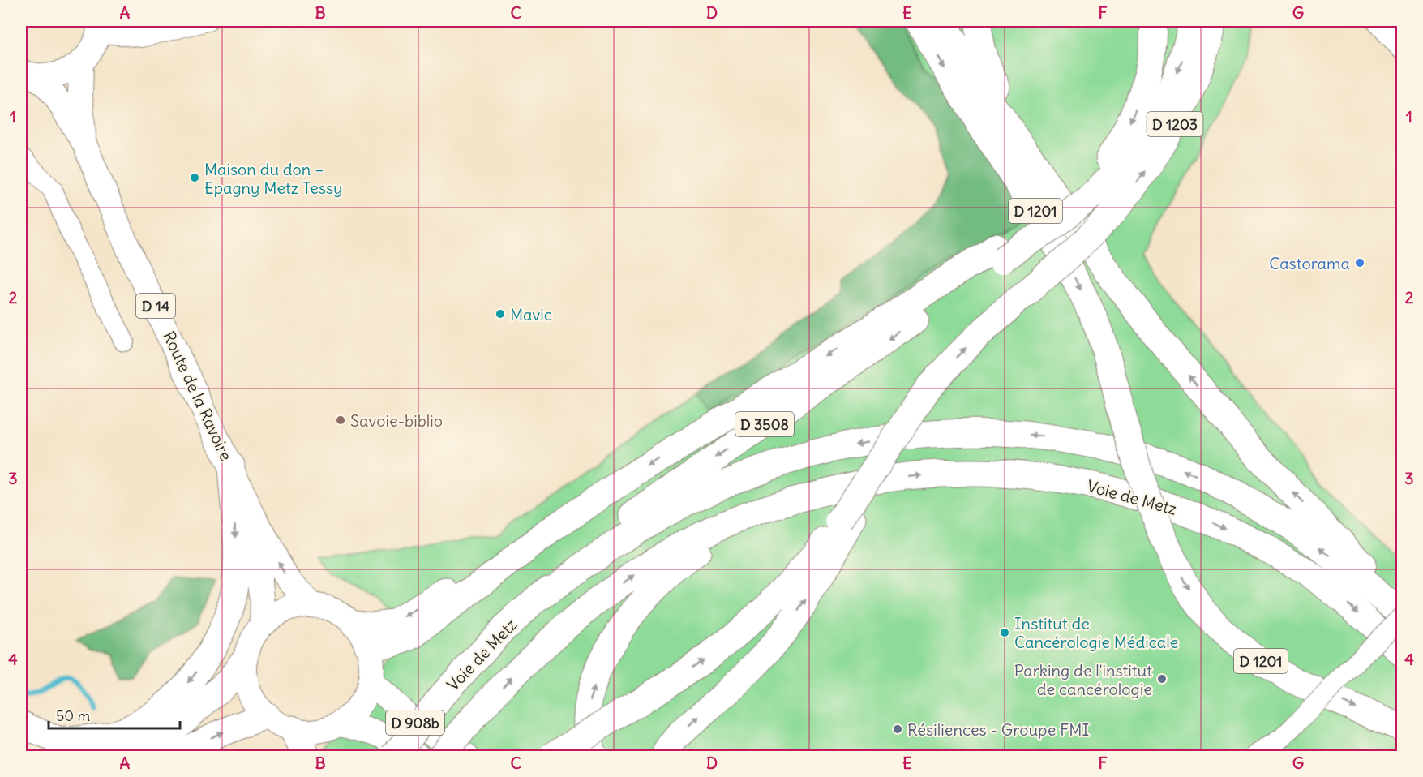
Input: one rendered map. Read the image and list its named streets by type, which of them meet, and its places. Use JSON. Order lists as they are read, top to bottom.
{
  "streets": {
    "highway": [
      "D 1203",
      "D 1201",
      "D 3508",
      "Voie de Metz"
    ],
    "main road": ["D 14", "Route de la Ravoire", "D 908b"]
  },
  "crossings": [
    ["D 1203", "D 3508"],
    ["Route de la Ravoire", "D 908b"],
    ["D 3508", "Voie de Metz"]
  ],
  "one_way": ["Voie de Metz"],
  "places": [
    "Maison du don – Epagny Metz Tessy",
    "Castorama",
    "Mavic",
    "Savoie-biblio",
    "Institut de Cancérologie Médicale",
    "Parking de l'institut de cancérologie",
    "Résiliences - Groupe FMI"
  ],
  "scale_bar": "50 m",
  "grid": {
    "columns": [
      "A",
      "B",
      "C",
      "D",
      "E",
      "F",
      "G"
    ],
    "rows": [
      "1",
      "2",
      "3",
      "4"
    ]
  }
}
